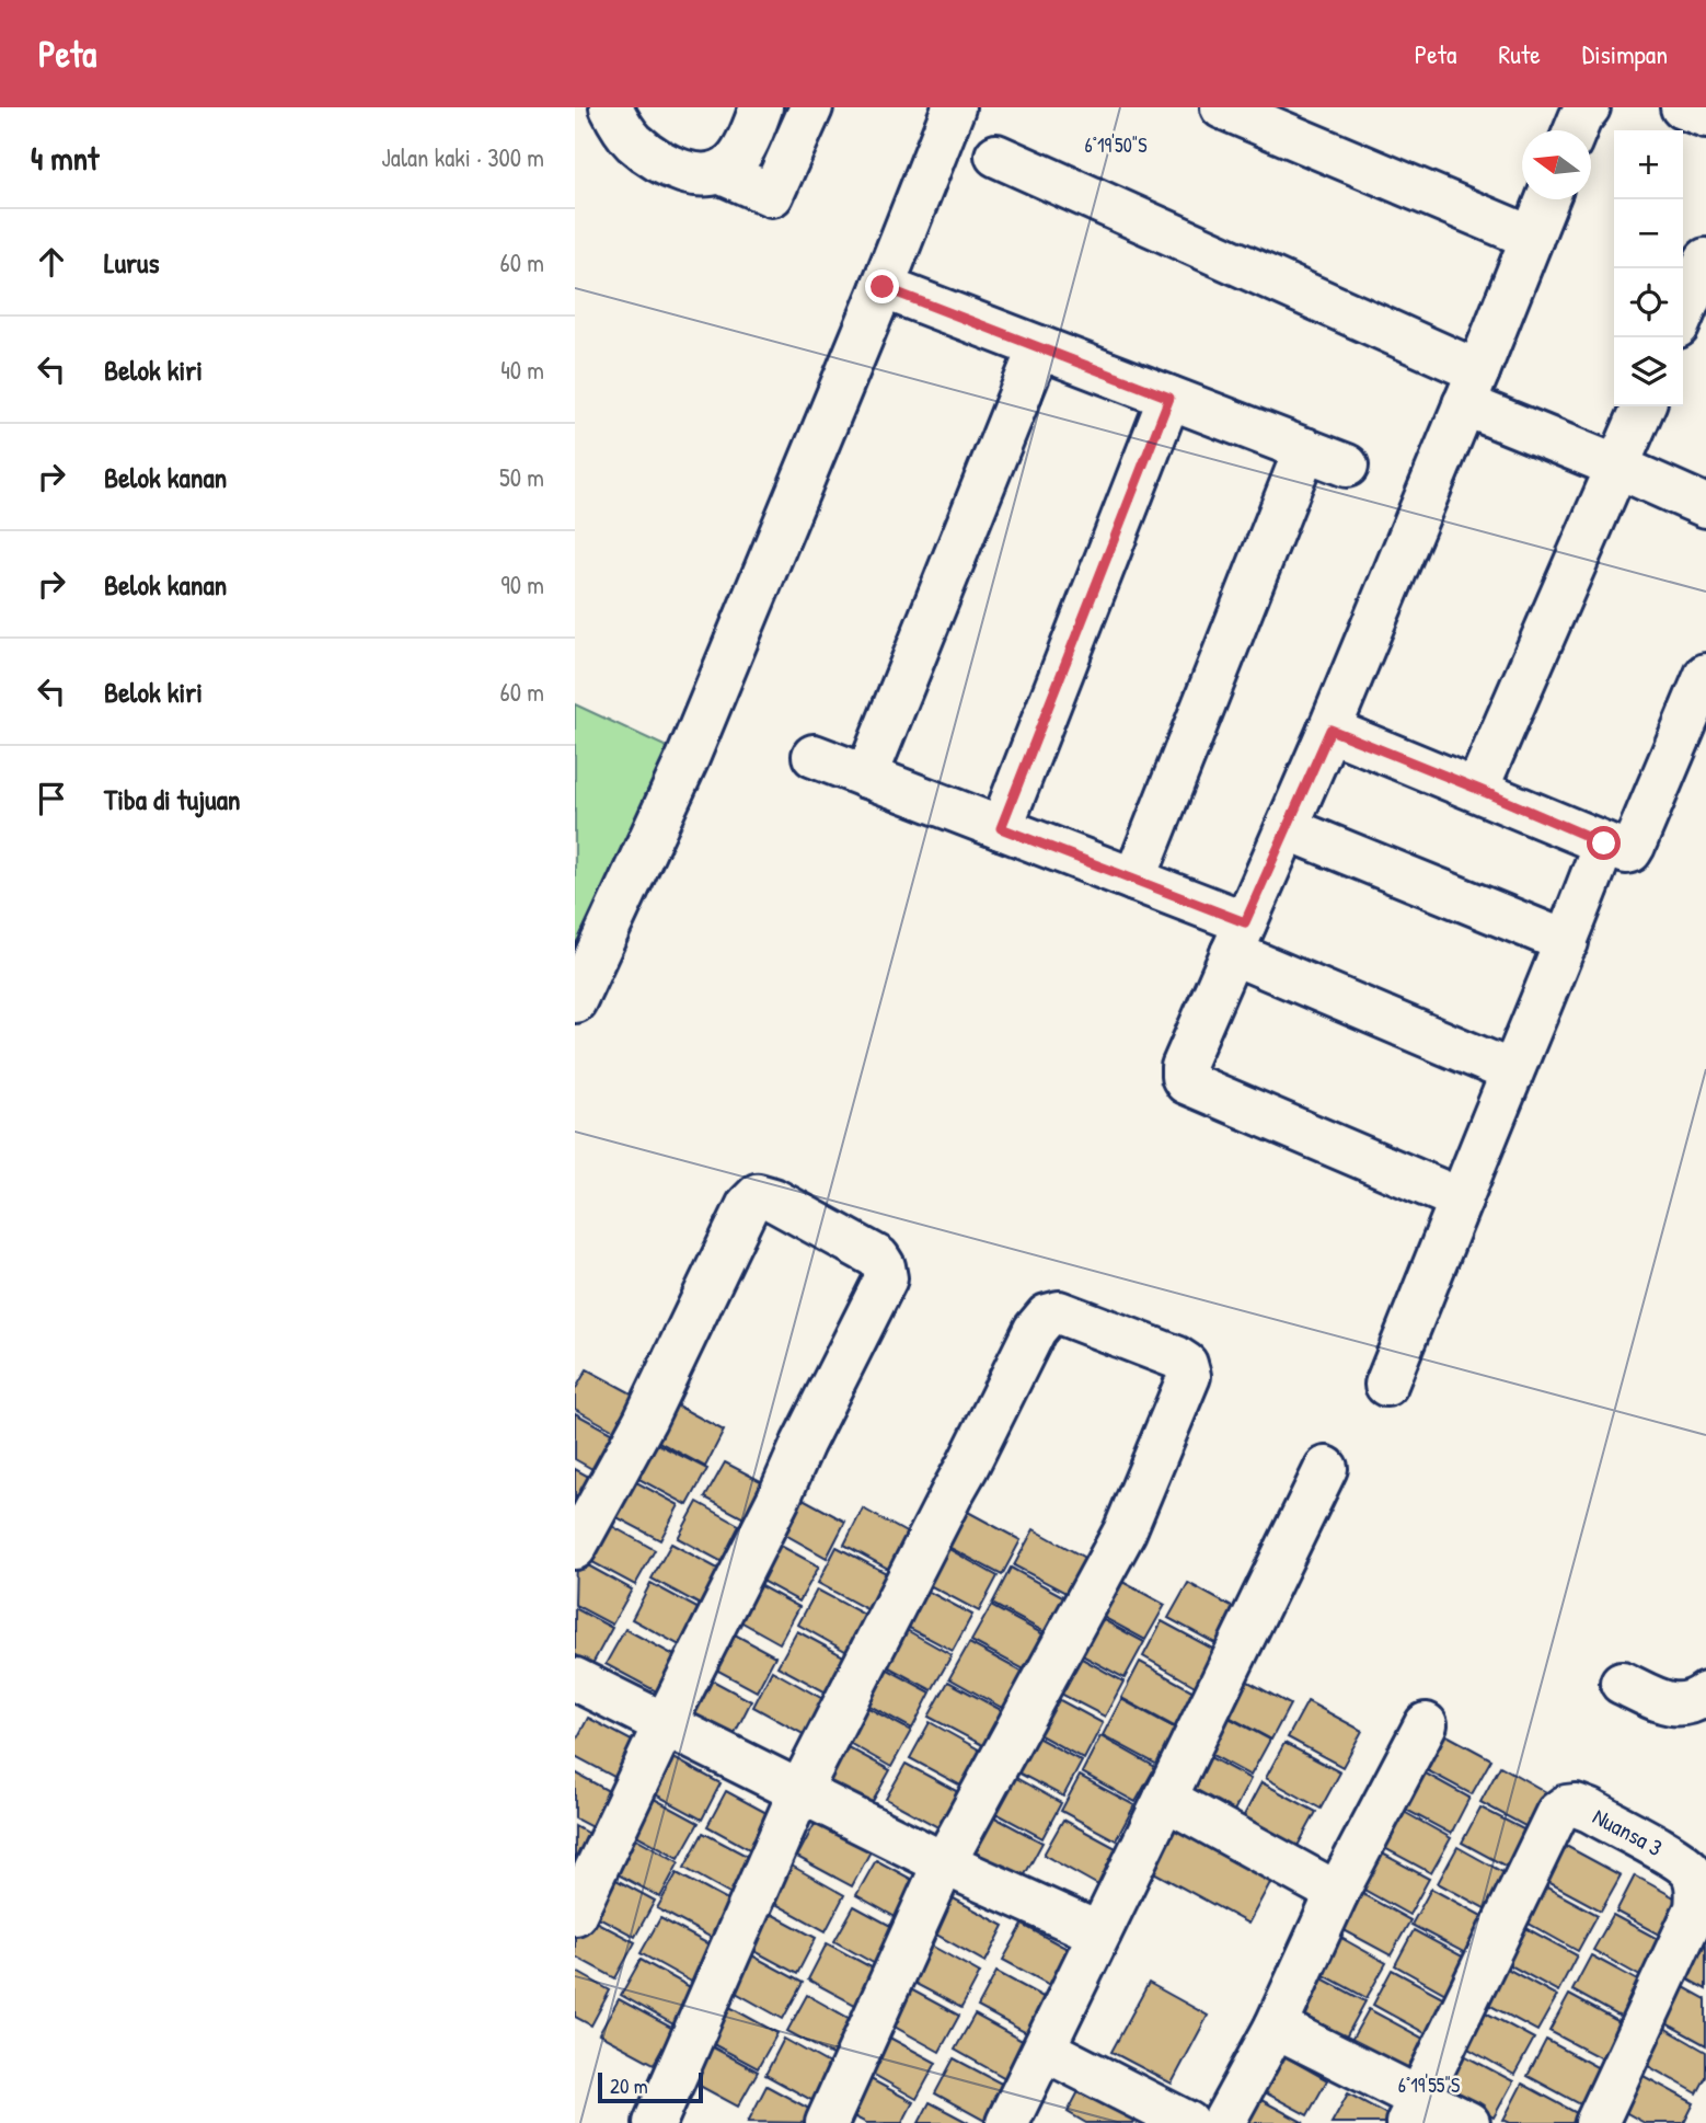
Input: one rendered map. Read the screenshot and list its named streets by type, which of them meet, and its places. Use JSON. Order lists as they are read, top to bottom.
{
  "streets": {
    "street": ["Nuansa 3"]
  },
  "scale_bar": "20 m",
  "north": "left",
  "page": {
    "header": "Peta",
    "nav": ["Peta", "Rute", "Disimpan"],
    "heading": ["4 mnt", "Jalan kaki · 300 m"],
    "map_buttons": ["+", "−"],
    "list": [
      ["Lurus", "60 m"],
      ["Belok kiri", "40 m"],
      ["Belok kanan", "50 m"],
      ["Belok kanan", "90 m"],
      ["Belok kiri", "60 m"],
      "Tiba di tujuan"
    ],
    "scale": "20 m"
  },
  "coordinates": ["6°19'50\"S", "6°19'55\"S"]
}
